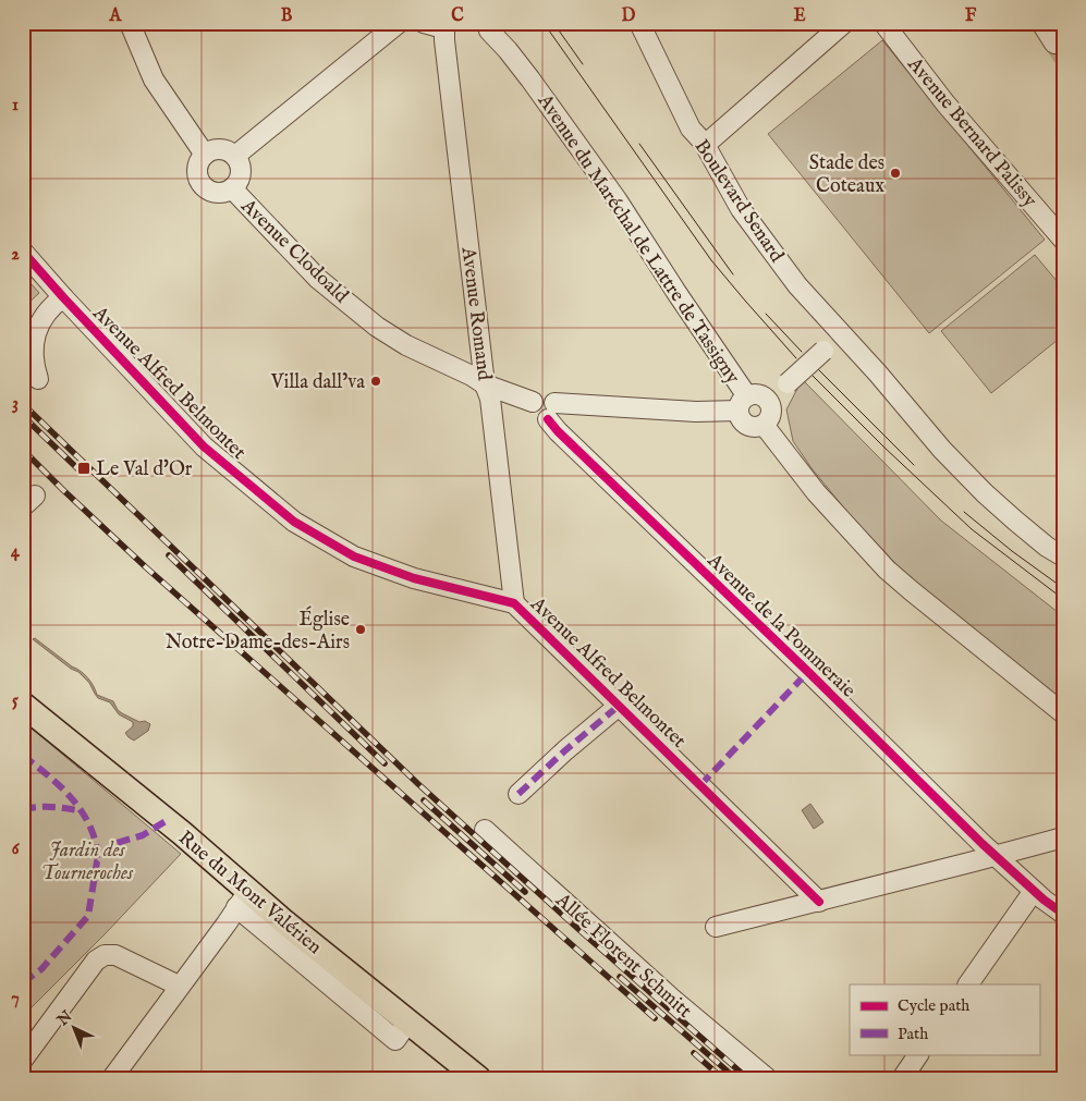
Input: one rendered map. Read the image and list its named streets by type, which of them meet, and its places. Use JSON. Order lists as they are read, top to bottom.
{
  "streets": {
    "main road": ["Rue du Mont Valérien"],
    "street": [
      "Avenue Bernard Palissy",
      "Boulevard Senard",
      "Avenue du Maréchal de Lattre de Tassigny",
      "Avenue Clodoald",
      "Avenue Romand",
      "Avenue Alfred Belmontet",
      "Avenue de la Pommeraie",
      "Allée Florent Schmitt"
    ]
  },
  "crossings": [
    ["Avenue Clodoald", "Avenue Romand"],
    ["Avenue Clodoald", "Avenue de la Pommeraie"],
    ["Avenue Romand", "Avenue Alfred Belmontet"]
  ],
  "parks": ["Jardin des Tourneroches"],
  "places": {
    "other": ["Stade des Coteaux", "Villa dall’va", "Église Notre-Dame-des-Airs"],
    "transit": ["Le Val d'Or"]
  },
  "legend": ["Cycle path", "Path"],
  "north": "top left",
  "grid": {
    "columns": [
      "A",
      "B",
      "C",
      "D",
      "E",
      "F"
    ],
    "rows": [
      "1",
      "2",
      "3",
      "4",
      "5",
      "6",
      "7"
    ]
  }
}
